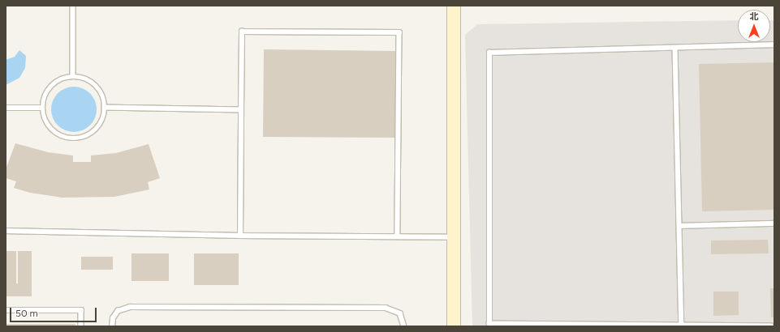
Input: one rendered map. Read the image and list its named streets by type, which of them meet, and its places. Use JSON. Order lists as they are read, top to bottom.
{
  "scale_bar": "50 m",
  "north": "top"
}
